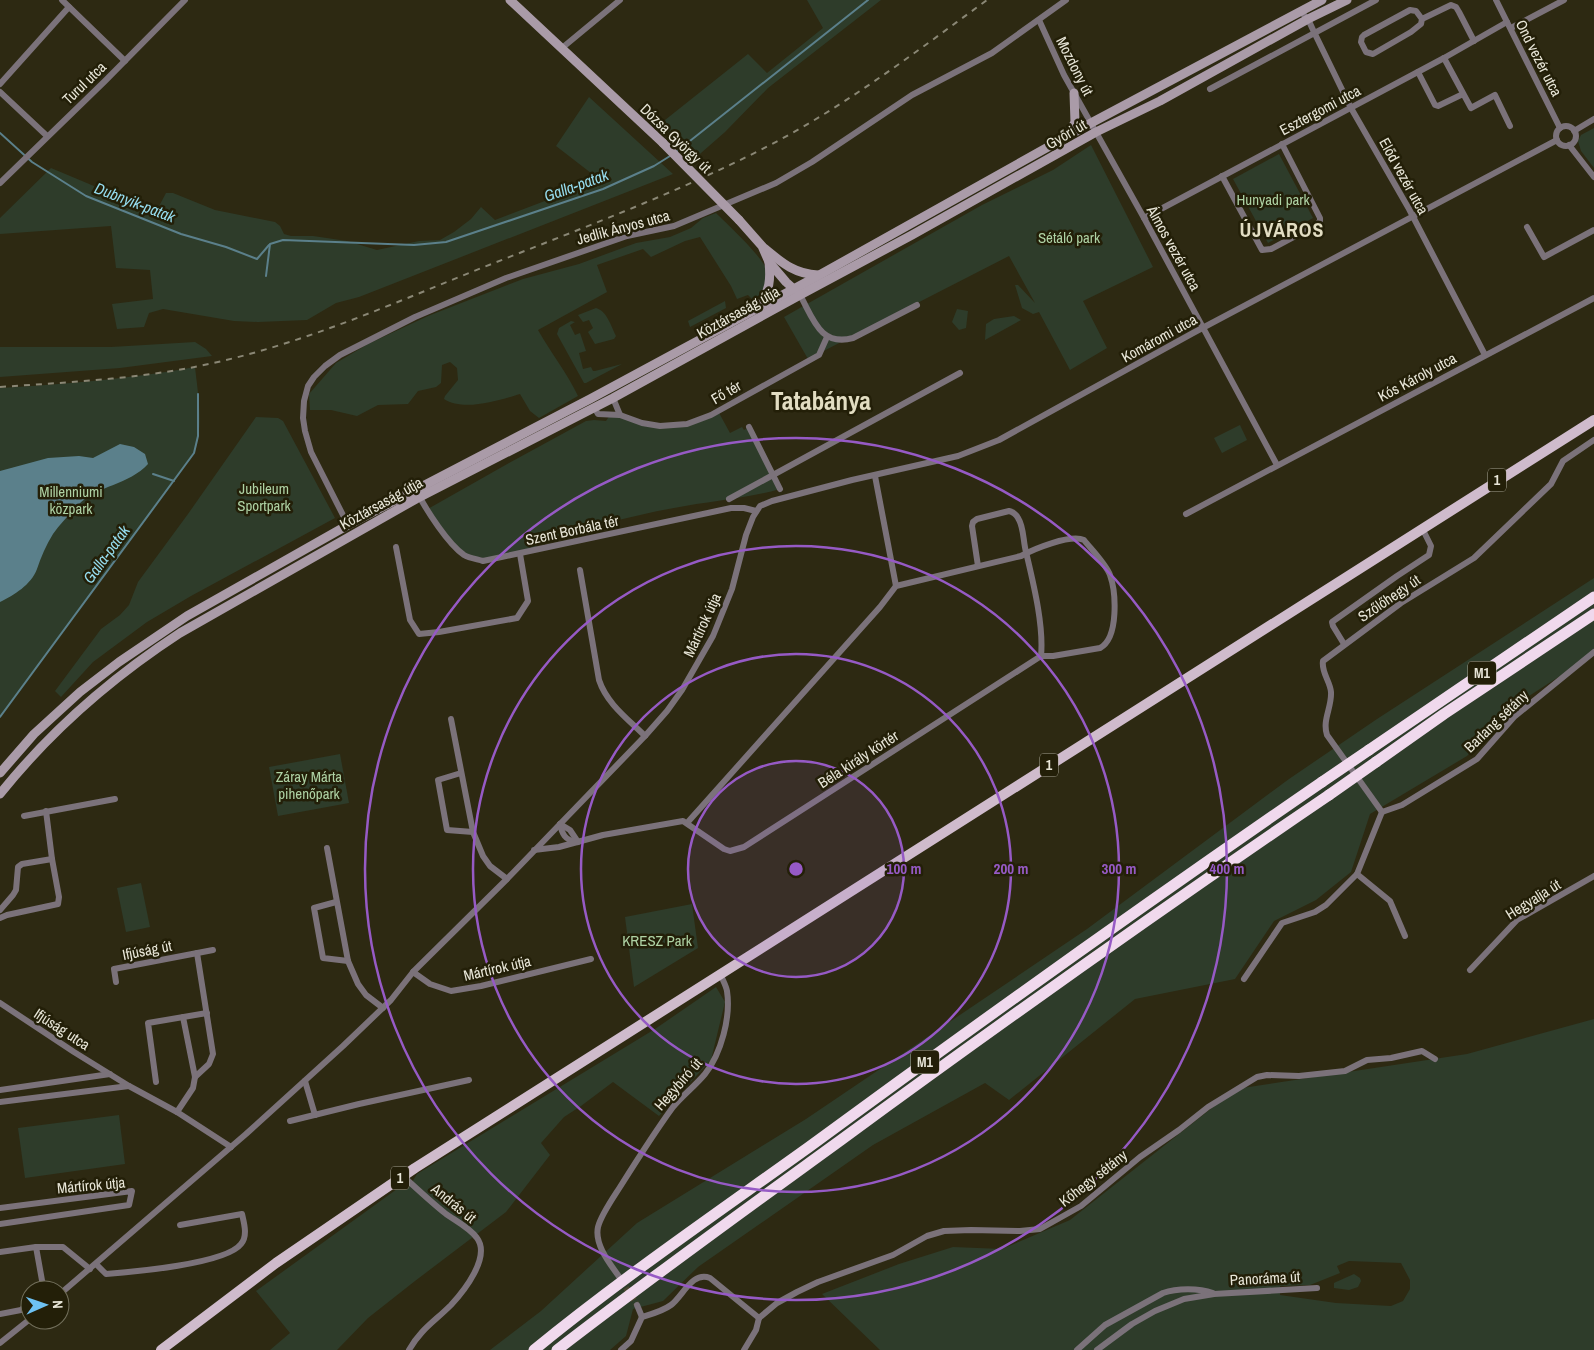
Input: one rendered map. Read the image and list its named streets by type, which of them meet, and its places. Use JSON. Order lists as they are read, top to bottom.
{
  "streets": {
    "highway": ["M1"],
    "main road": ["1"],
    "street": [
      "Ond vezér utca",
      "Mozdony út",
      "Turul utca",
      "Esztergomi utca",
      "Győri út",
      "Dózsa György út",
      "Előd vezér utca",
      "Jedlik Ányos utca",
      "Álmos vezér utca",
      "Köztársaság útja",
      "Komáromi utca",
      "Kós Károly utca",
      "Fő tér",
      "Szent Borbála tér",
      "Szőlőhegy út",
      "Mártírok útja",
      "Barlang sétány",
      "Béla király körtér",
      "Hegyalja út",
      "Ifjúság út",
      "Ifjúság utca",
      "Hegybíró út",
      "Kőhegy sétány",
      "András út",
      "Panoráma út"
    ]
  },
  "crossings": [
    ["Ond vezér utca", "Esztergomi utca"],
    ["Ond vezér utca", "Komáromi utca"],
    ["Mozdony út", "Győri út"],
    ["Mozdony út", "Jedlik Ányos utca"],
    ["Mozdony út", "Álmos vezér utca"],
    ["Esztergomi utca", "Előd vezér utca"],
    ["Esztergomi utca", "Álmos vezér utca"],
    ["Győri út", "Dózsa György út"],
    ["Győri út", "Előd vezér utca"],
    ["Győri út", "Álmos vezér utca"],
    ["Győri út", "Köztársaság útja"],
    ["Dózsa György út", "Köztársaság útja"],
    ["Előd vezér utca", "Komáromi utca"],
    ["Előd vezér utca", "Kós Károly utca"],
    ["Jedlik Ányos utca", "Köztársaság útja"],
    ["Álmos vezér utca", "Komáromi utca"],
    ["Álmos vezér utca", "Kós Károly utca"],
    ["Köztársaság útja", "Fő tér"],
    ["Köztársaság útja", "Szent Borbála tér"],
    ["Komáromi utca", "Szent Borbála tér"],
    ["Komáromi utca", "Mártírok útja"],
    ["1", "Hegybíró út"],
    ["1", "András út"],
    ["Szent Borbála tér", "Mártírok útja"],
    ["Szőlőhegy út", "Barlang sétány"],
    ["Mártírok útja", "Ifjúság utca"]
  ],
  "districts": ["ÚJVÁROS", "Tatabánya"],
  "water": ["Galla-patak", "Dubnyik-patak"],
  "parks": [
    "Hunyadi park",
    "Sétáló park",
    "Jubileum Sportpark",
    "Millenniumi közpark",
    "Záray Márta pihenőpark",
    "KRESZ Park"
  ],
  "north": "right",
  "rings": [
    "100 m",
    "200 m",
    "300 m",
    "400 m"
  ]
}
